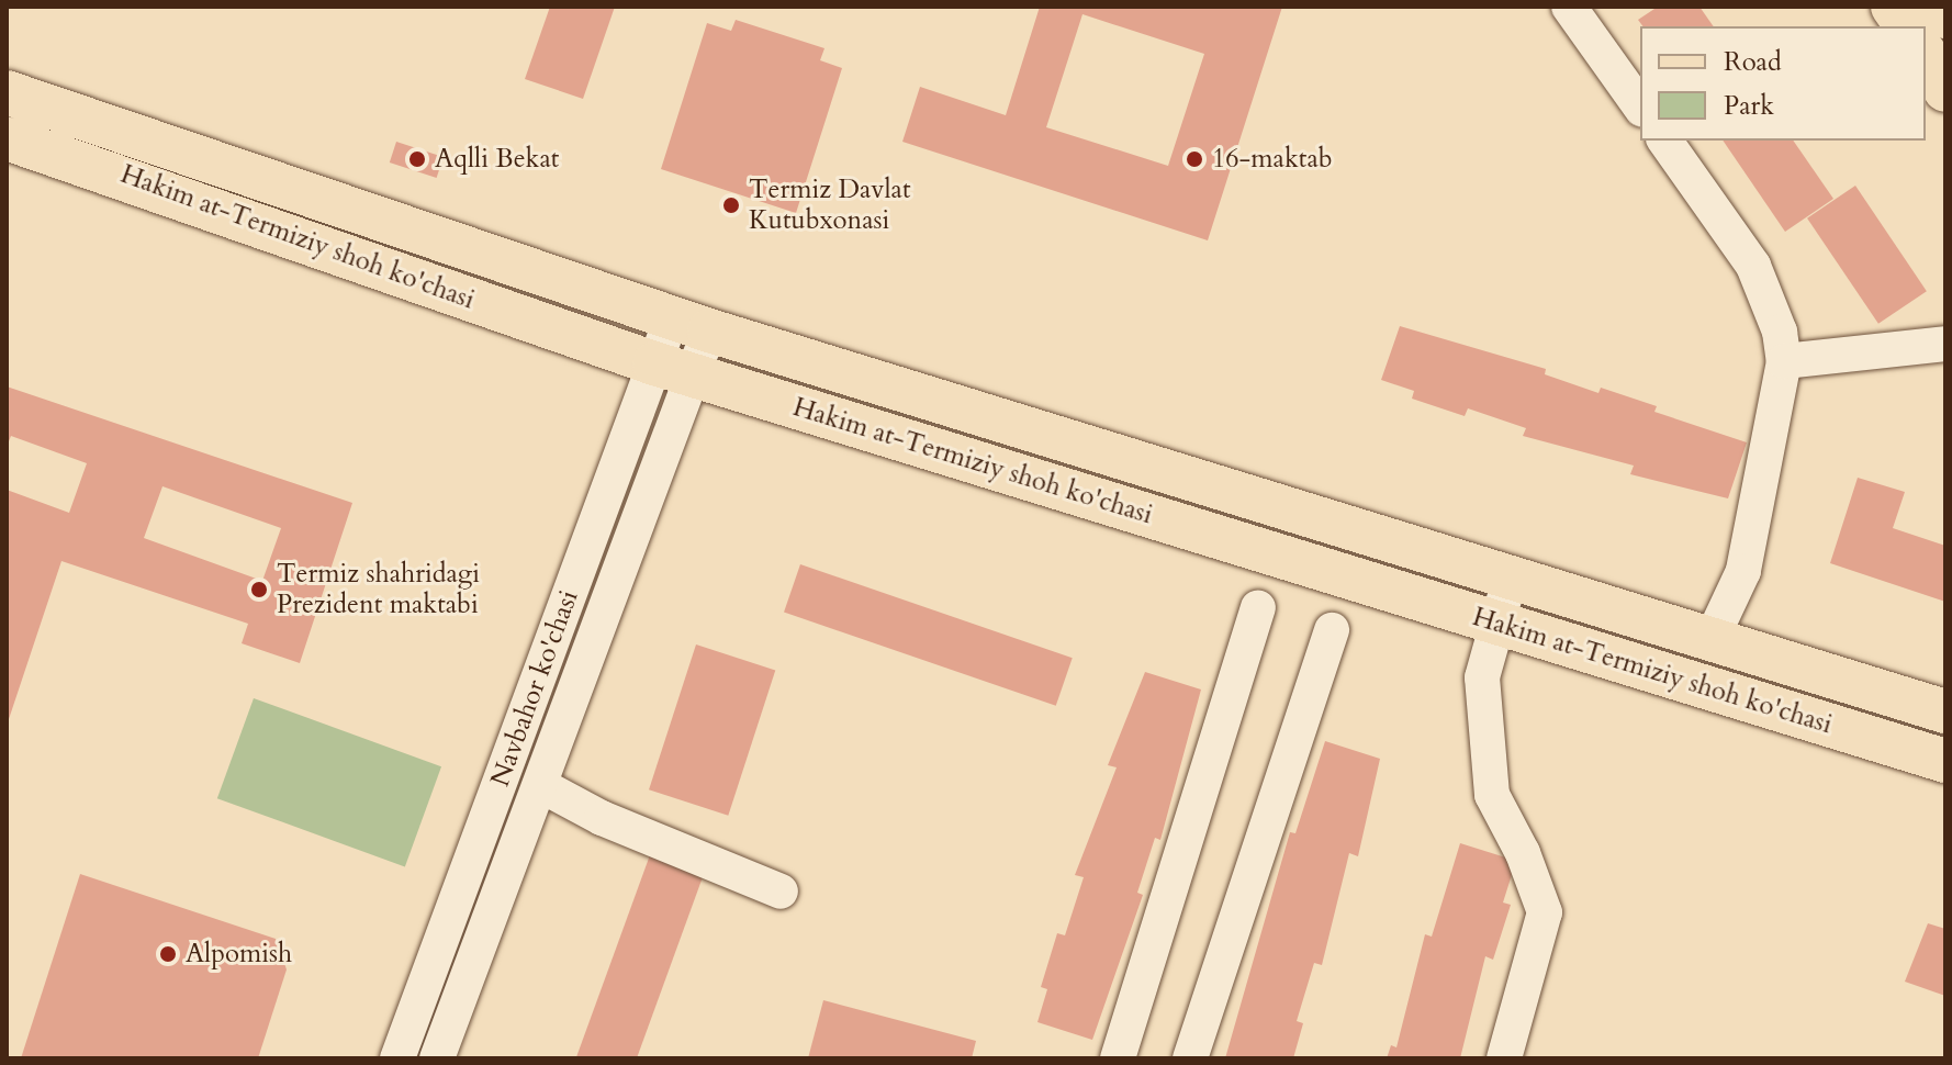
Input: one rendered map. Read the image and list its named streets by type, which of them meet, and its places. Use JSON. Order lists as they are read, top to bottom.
{
  "streets": {
    "main road": ["Hakim at-Termiziy shoh ko'chasi"],
    "street": ["Navbahor ko'chasi"]
  },
  "crossings": [
    ["Hakim at-Termiziy shoh ko'chasi", "Navbahor ko'chasi"]
  ],
  "places": [
    "Aqlli Bekat",
    "16-maktab",
    "Termiz Davlat Kutubxonasi",
    "Termiz shahridagi Prezident maktabi",
    "Alpomish"
  ],
  "legend": ["Road", "Park"]
}
